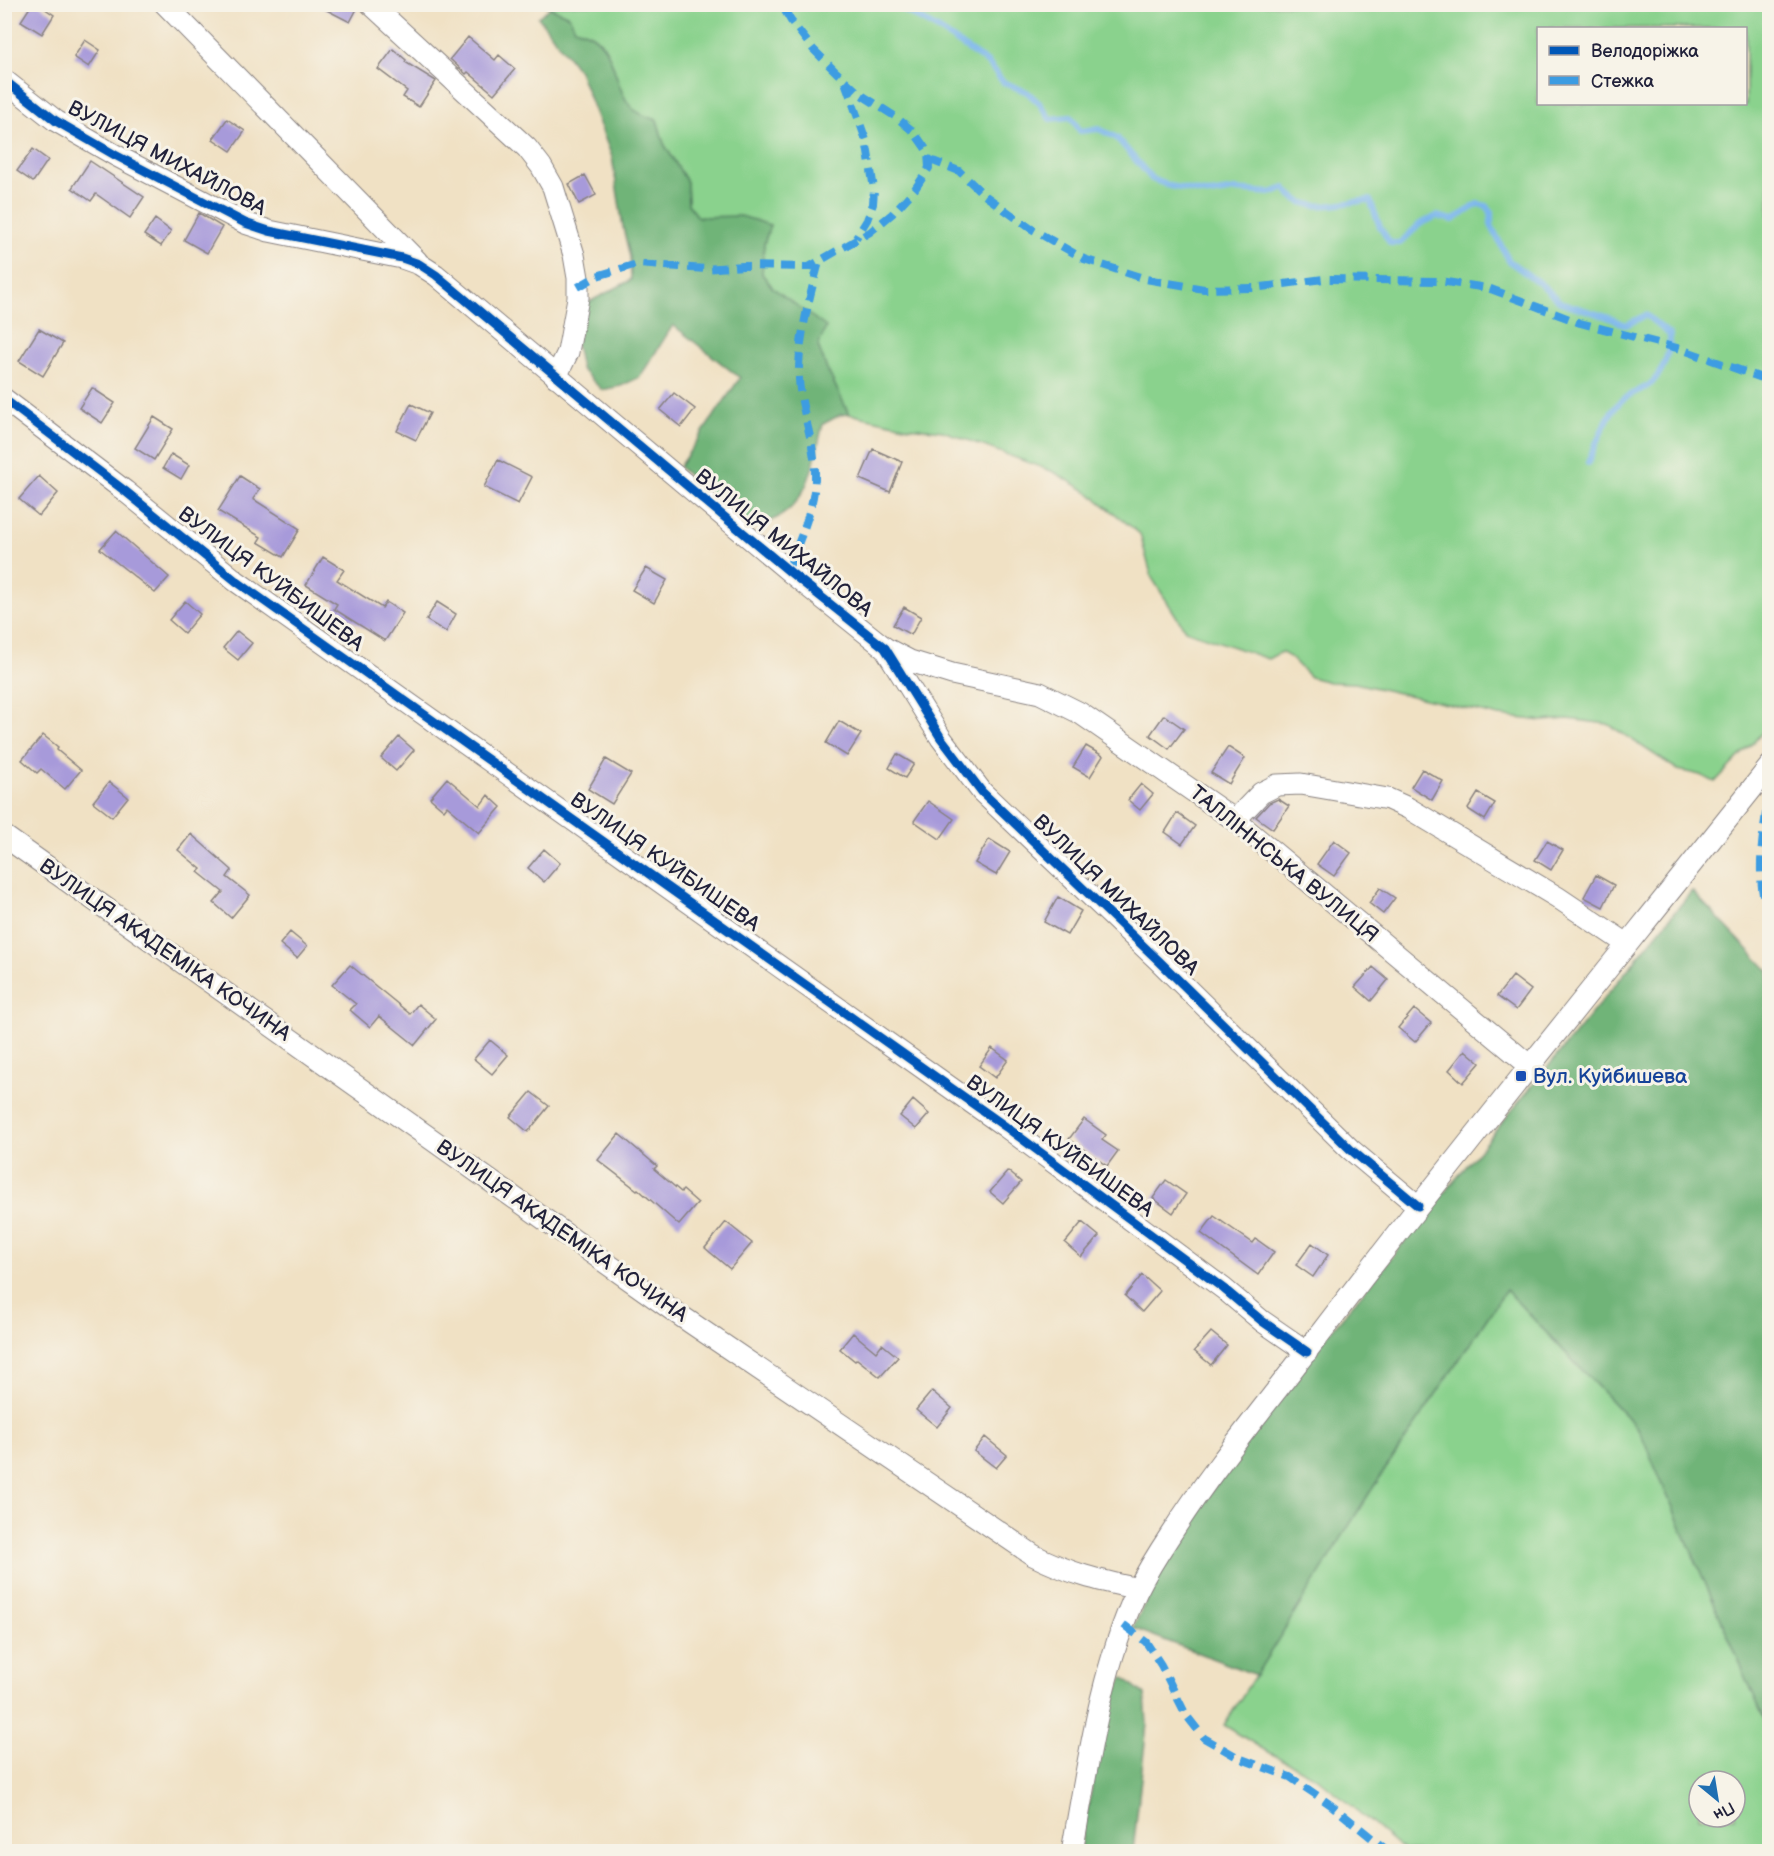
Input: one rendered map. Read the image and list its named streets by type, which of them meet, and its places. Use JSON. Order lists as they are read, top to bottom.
{
  "streets": {
    "street": [
      "ВУЛИЦЯ МИХАЙЛОВА",
      "ВУЛИЦЯ КУЙБИШЕВА",
      "ТАЛЛІННСЬКА ВУЛИЦЯ",
      "ВУЛИЦЯ АКАДЕМІКА КОЧИНА"
    ]
  },
  "crossings": [
    ["ВУЛИЦЯ МИХАЙЛОВА", "ТАЛЛІННСЬКА ВУЛИЦЯ"]
  ],
  "places": {
    "transit": ["Вул. Куйбишева"]
  },
  "legend": ["Велодоріжка", "Стежка"],
  "north": "bottom right"
}
